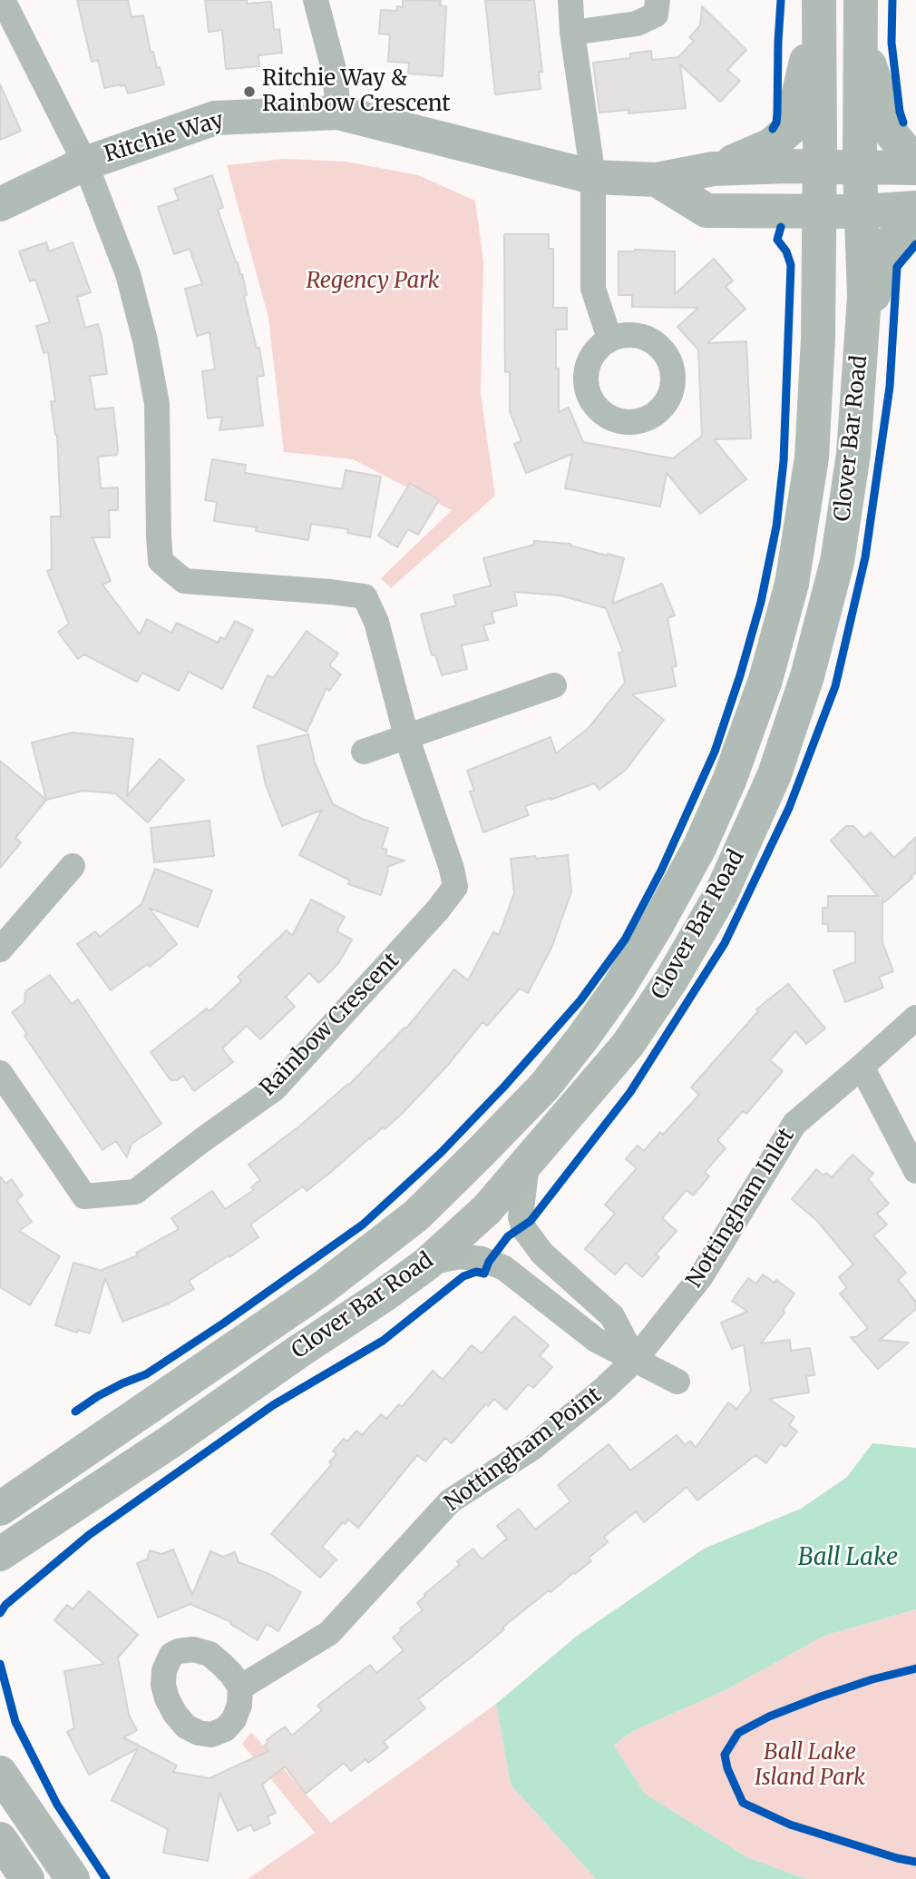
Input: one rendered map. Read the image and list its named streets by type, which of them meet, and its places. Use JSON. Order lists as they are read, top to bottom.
{
  "streets": {
    "main road": ["Ritchie Way", "Clover Bar Road"],
    "street": ["Rainbow Crescent", "Nottingham Inlet", "Nottingham Point"]
  },
  "crossings": [
    ["Ritchie Way", "Clover Bar Road"],
    ["Ritchie Way", "Rainbow Crescent"],
    ["Nottingham Inlet", "Nottingham Point"]
  ],
  "water": ["Ball Lake"],
  "parks": ["Regency Park", "Ball Lake Island Park"],
  "places": ["Ritchie Way & Rainbow Crescent"]
}
